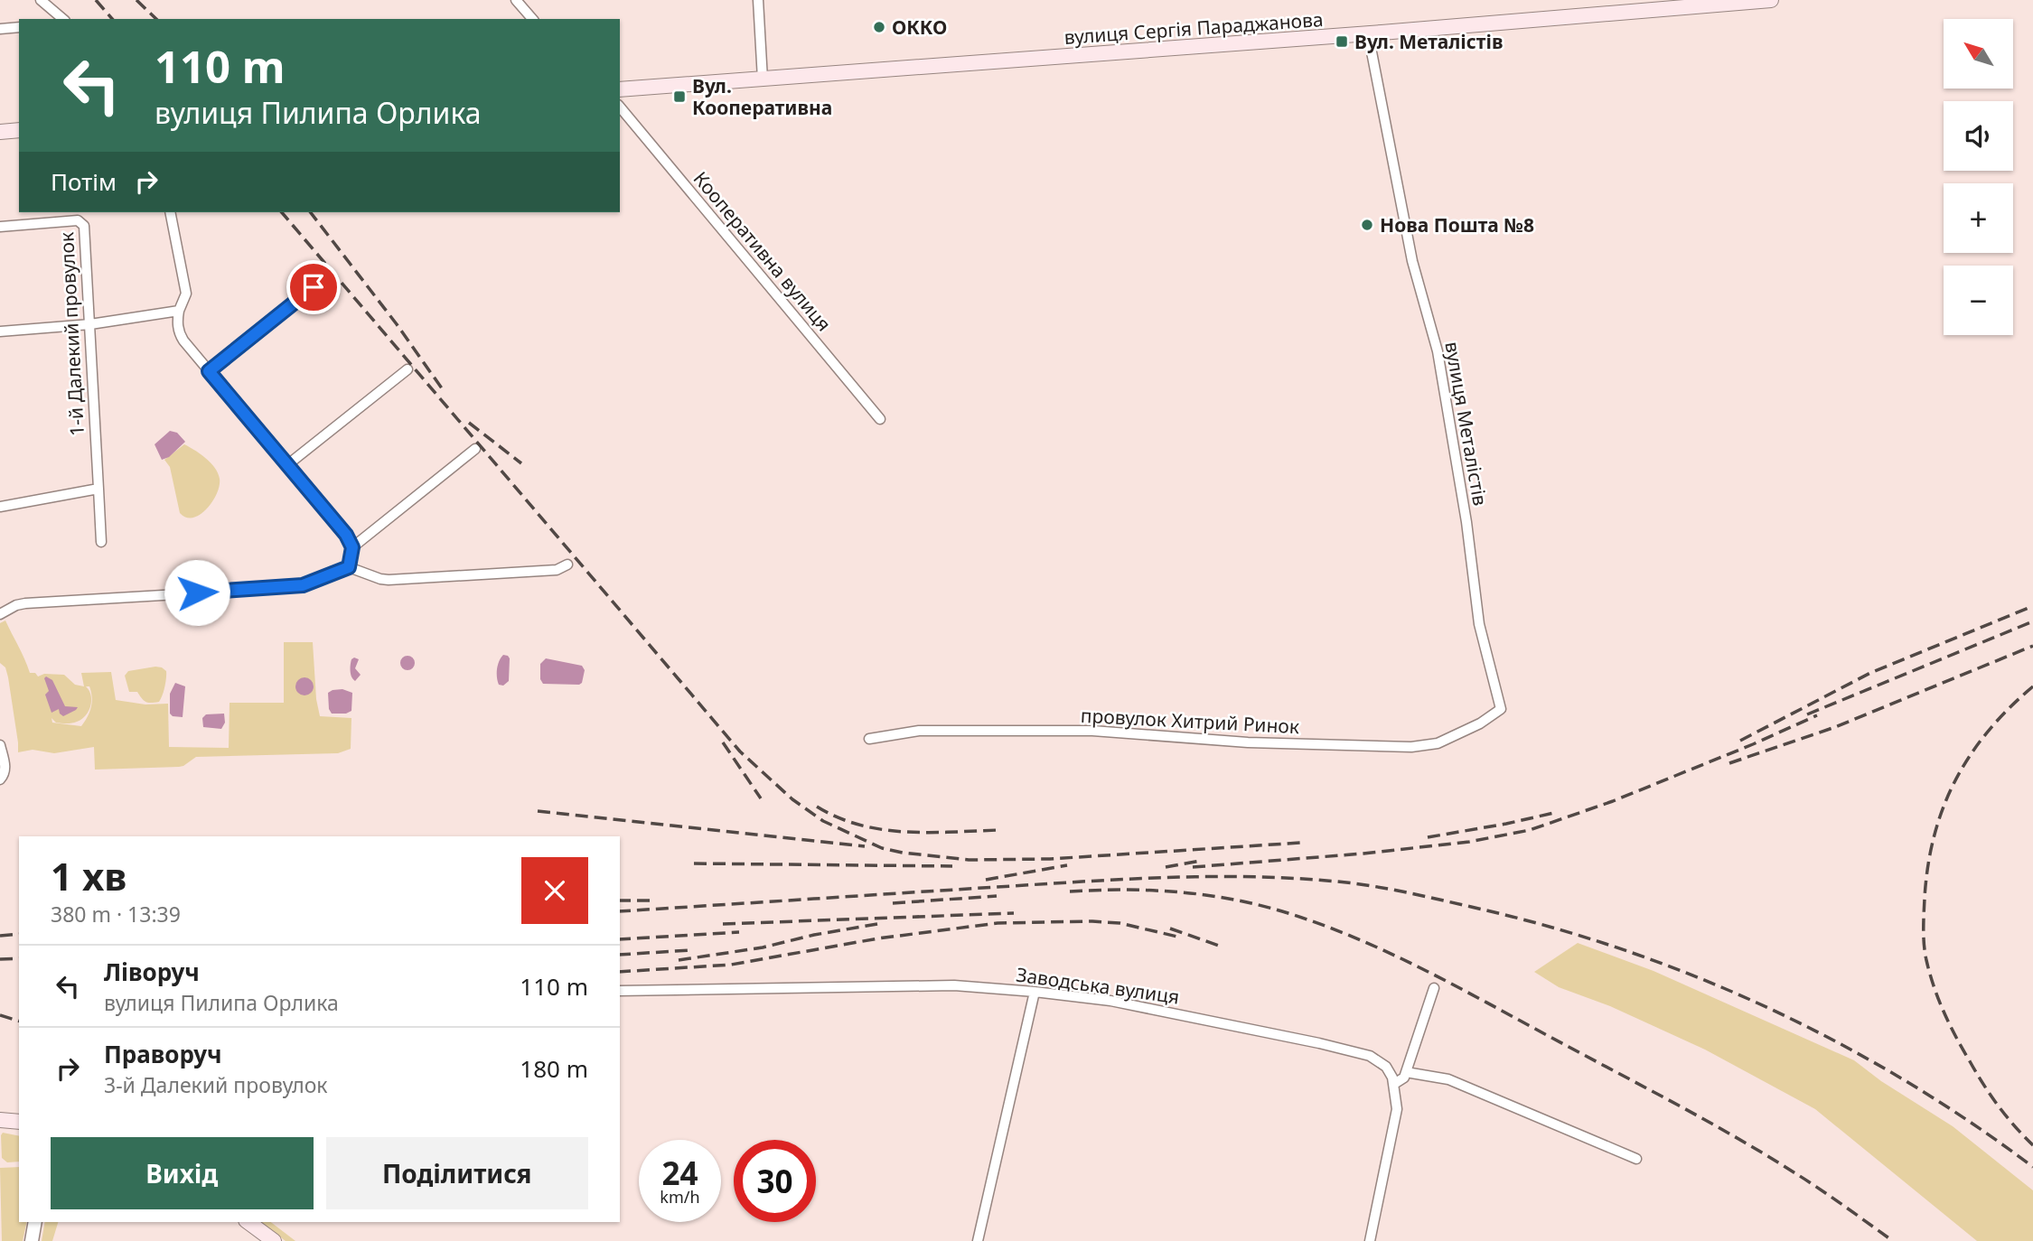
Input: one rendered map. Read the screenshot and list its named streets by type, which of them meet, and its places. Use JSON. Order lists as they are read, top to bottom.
{
  "streets": {
    "main road": ["вулиця Сергія Параджанова"],
    "street": [
      "Кооперативна вулиця",
      "1-й Далекий провулок",
      "вулиця Металістів",
      "провулок Хитрий Ринок",
      "Заводська вулиця"
    ]
  },
  "crossings": [
    ["вулиця Сергія Параджанова", "вулиця Металістів"],
    ["вулиця Металістів", "провулок Хитрий Ринок"]
  ],
  "places": {
    "other": ["ОККО", "Нова Пошта №8"],
    "transit": ["Вул. Металістів", "Вул. Кооперативна"]
  },
  "north": "top left",
  "page": {
    "map_buttons": ["+", "−"],
    "turn": ["110 m", "вулиця Пилипа Орлика"],
    "then": "Потім",
    "heading": ["1 хв", "380 m · 13:39"],
    "list": [
      {
        "name": "Ліворуч",
        "note": "вулиця Пилипа Орлика",
        "value": "110 m"
      },
      {
        "name": "Праворуч",
        "note": "3-й Далекий провулок",
        "value": "180 m"
      }
    ],
    "buttons": ["Вихід", "Поділитися"],
    "speed": "24 km/h",
    "limit": "30"
  }
}
